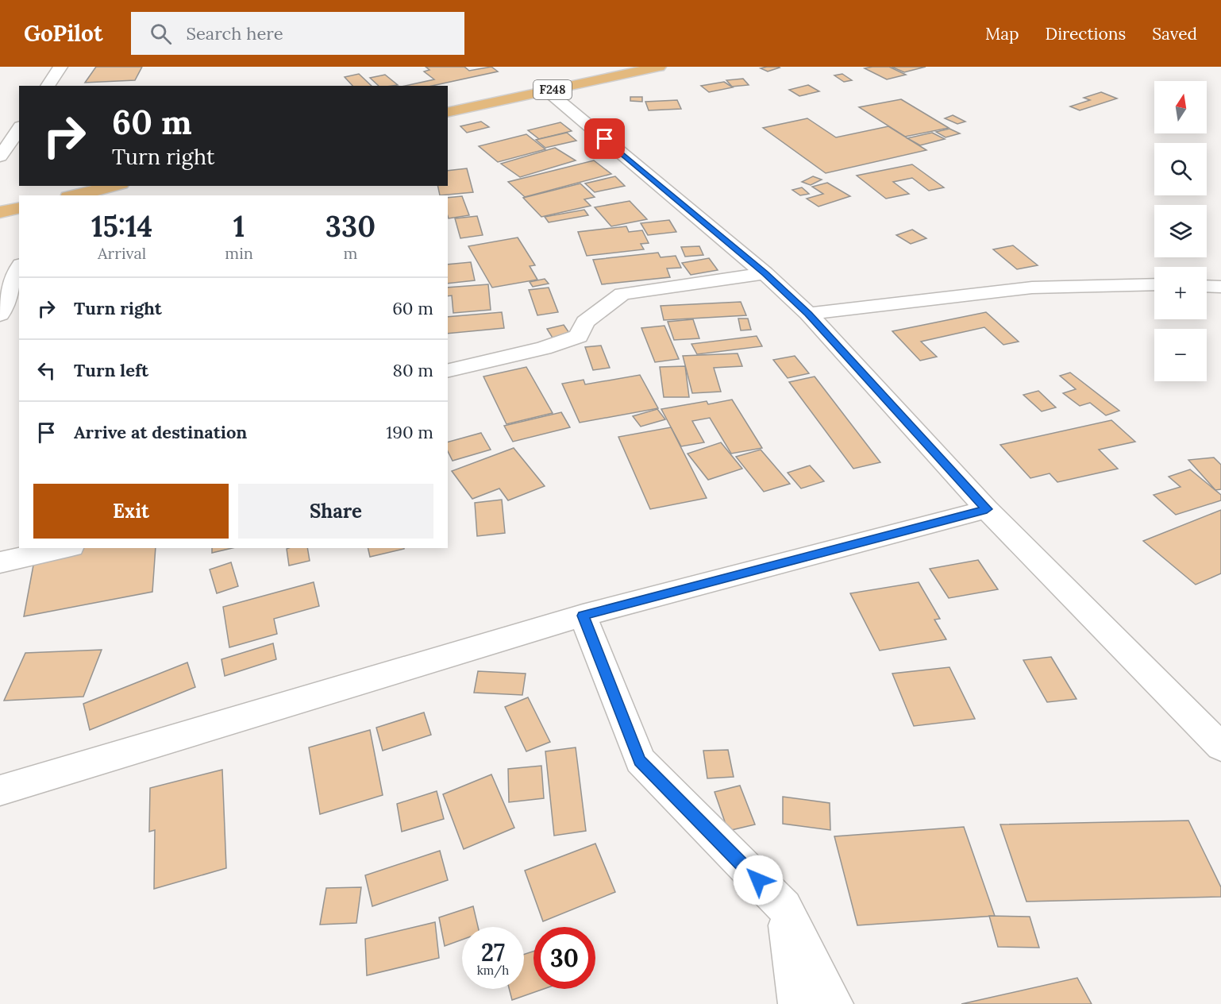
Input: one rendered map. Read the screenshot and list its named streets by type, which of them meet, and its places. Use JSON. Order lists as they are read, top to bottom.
{
  "streets": {
    "main road": ["F248"]
  },
  "north": "top",
  "page": {
    "header": "GoPilot",
    "search": "Search here",
    "nav": ["Map", "Directions", "Saved"],
    "map_buttons": ["+", "−"],
    "turn": ["60 m", "Turn right"],
    "eta": [
      "15:14",
      "Arrival",
      "1",
      "min",
      "330",
      "m"
    ],
    "list": [
      {
        "name": "Turn right",
        "value": "60 m"
      },
      {
        "name": "Turn left",
        "value": "80 m"
      },
      {
        "name": "Arrive at destination",
        "value": "190 m"
      }
    ],
    "buttons": ["Exit", "Share"],
    "speed": "27 km/h",
    "limit": "30"
  }
}
